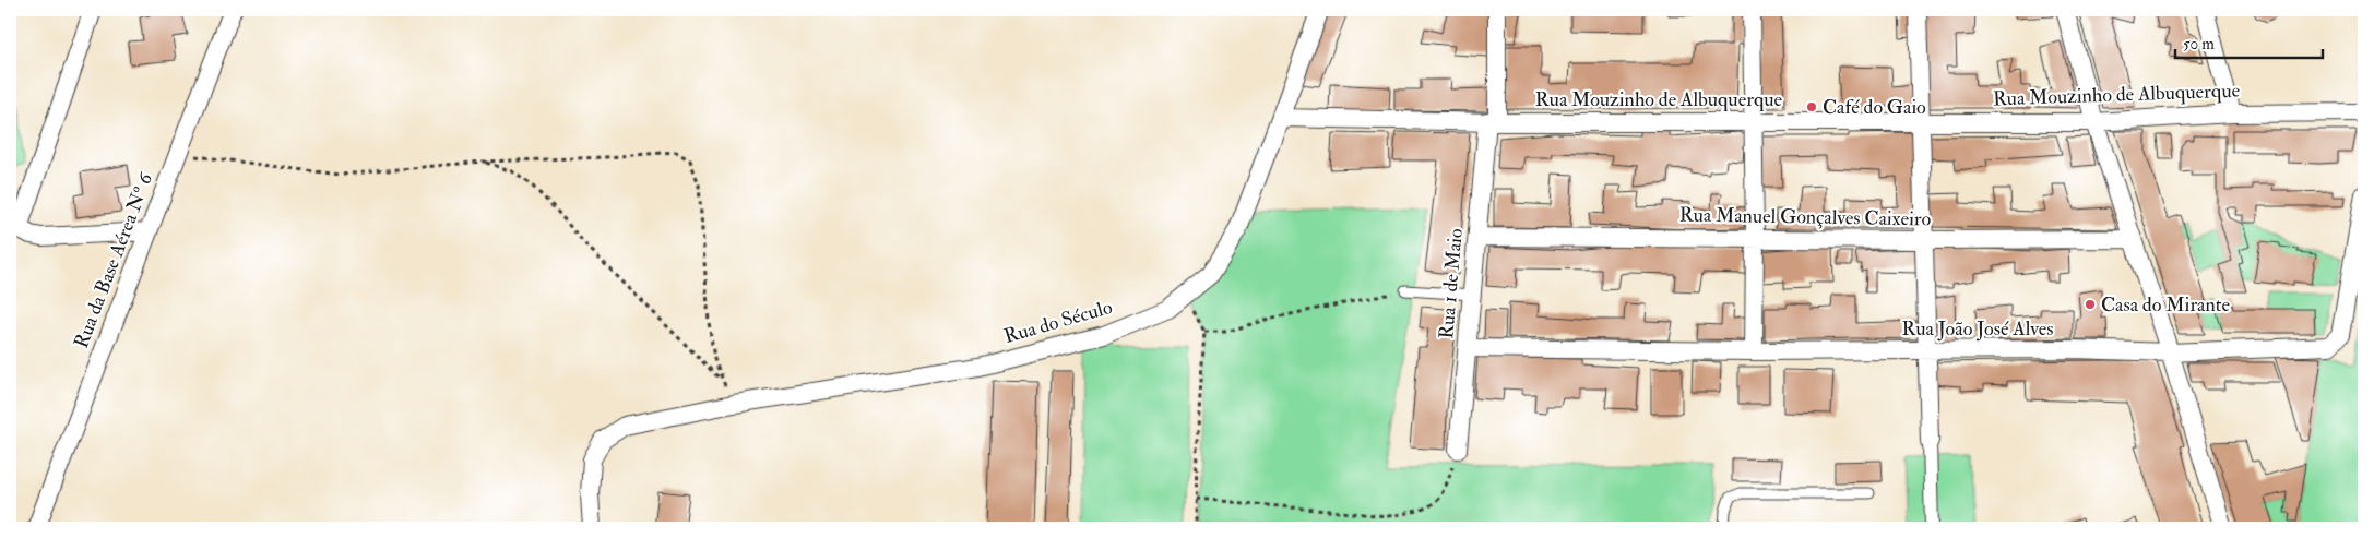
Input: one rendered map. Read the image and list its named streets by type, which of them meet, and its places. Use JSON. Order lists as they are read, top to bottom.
{
  "streets": {
    "street": [
      "Rua Mouzinho de Albuquerque",
      "Rua Manuel Gonçalves Caixeiro",
      "Rua da Base Aérea Nº 6",
      "Rua 1 de Maio",
      "Rua do Século",
      "Rua João José Alves"
    ]
  },
  "crossings": [
    ["Rua Mouzinho de Albuquerque", "Rua 1 de Maio"],
    ["Rua Mouzinho de Albuquerque", "Rua do Século"],
    ["Rua Manuel Gonçalves Caixeiro", "Rua 1 de Maio"],
    ["Rua 1 de Maio", "Rua João José Alves"]
  ],
  "places": ["Café do Gaio", "Casa do Mirante"],
  "scale_bar": "50 m"
}
